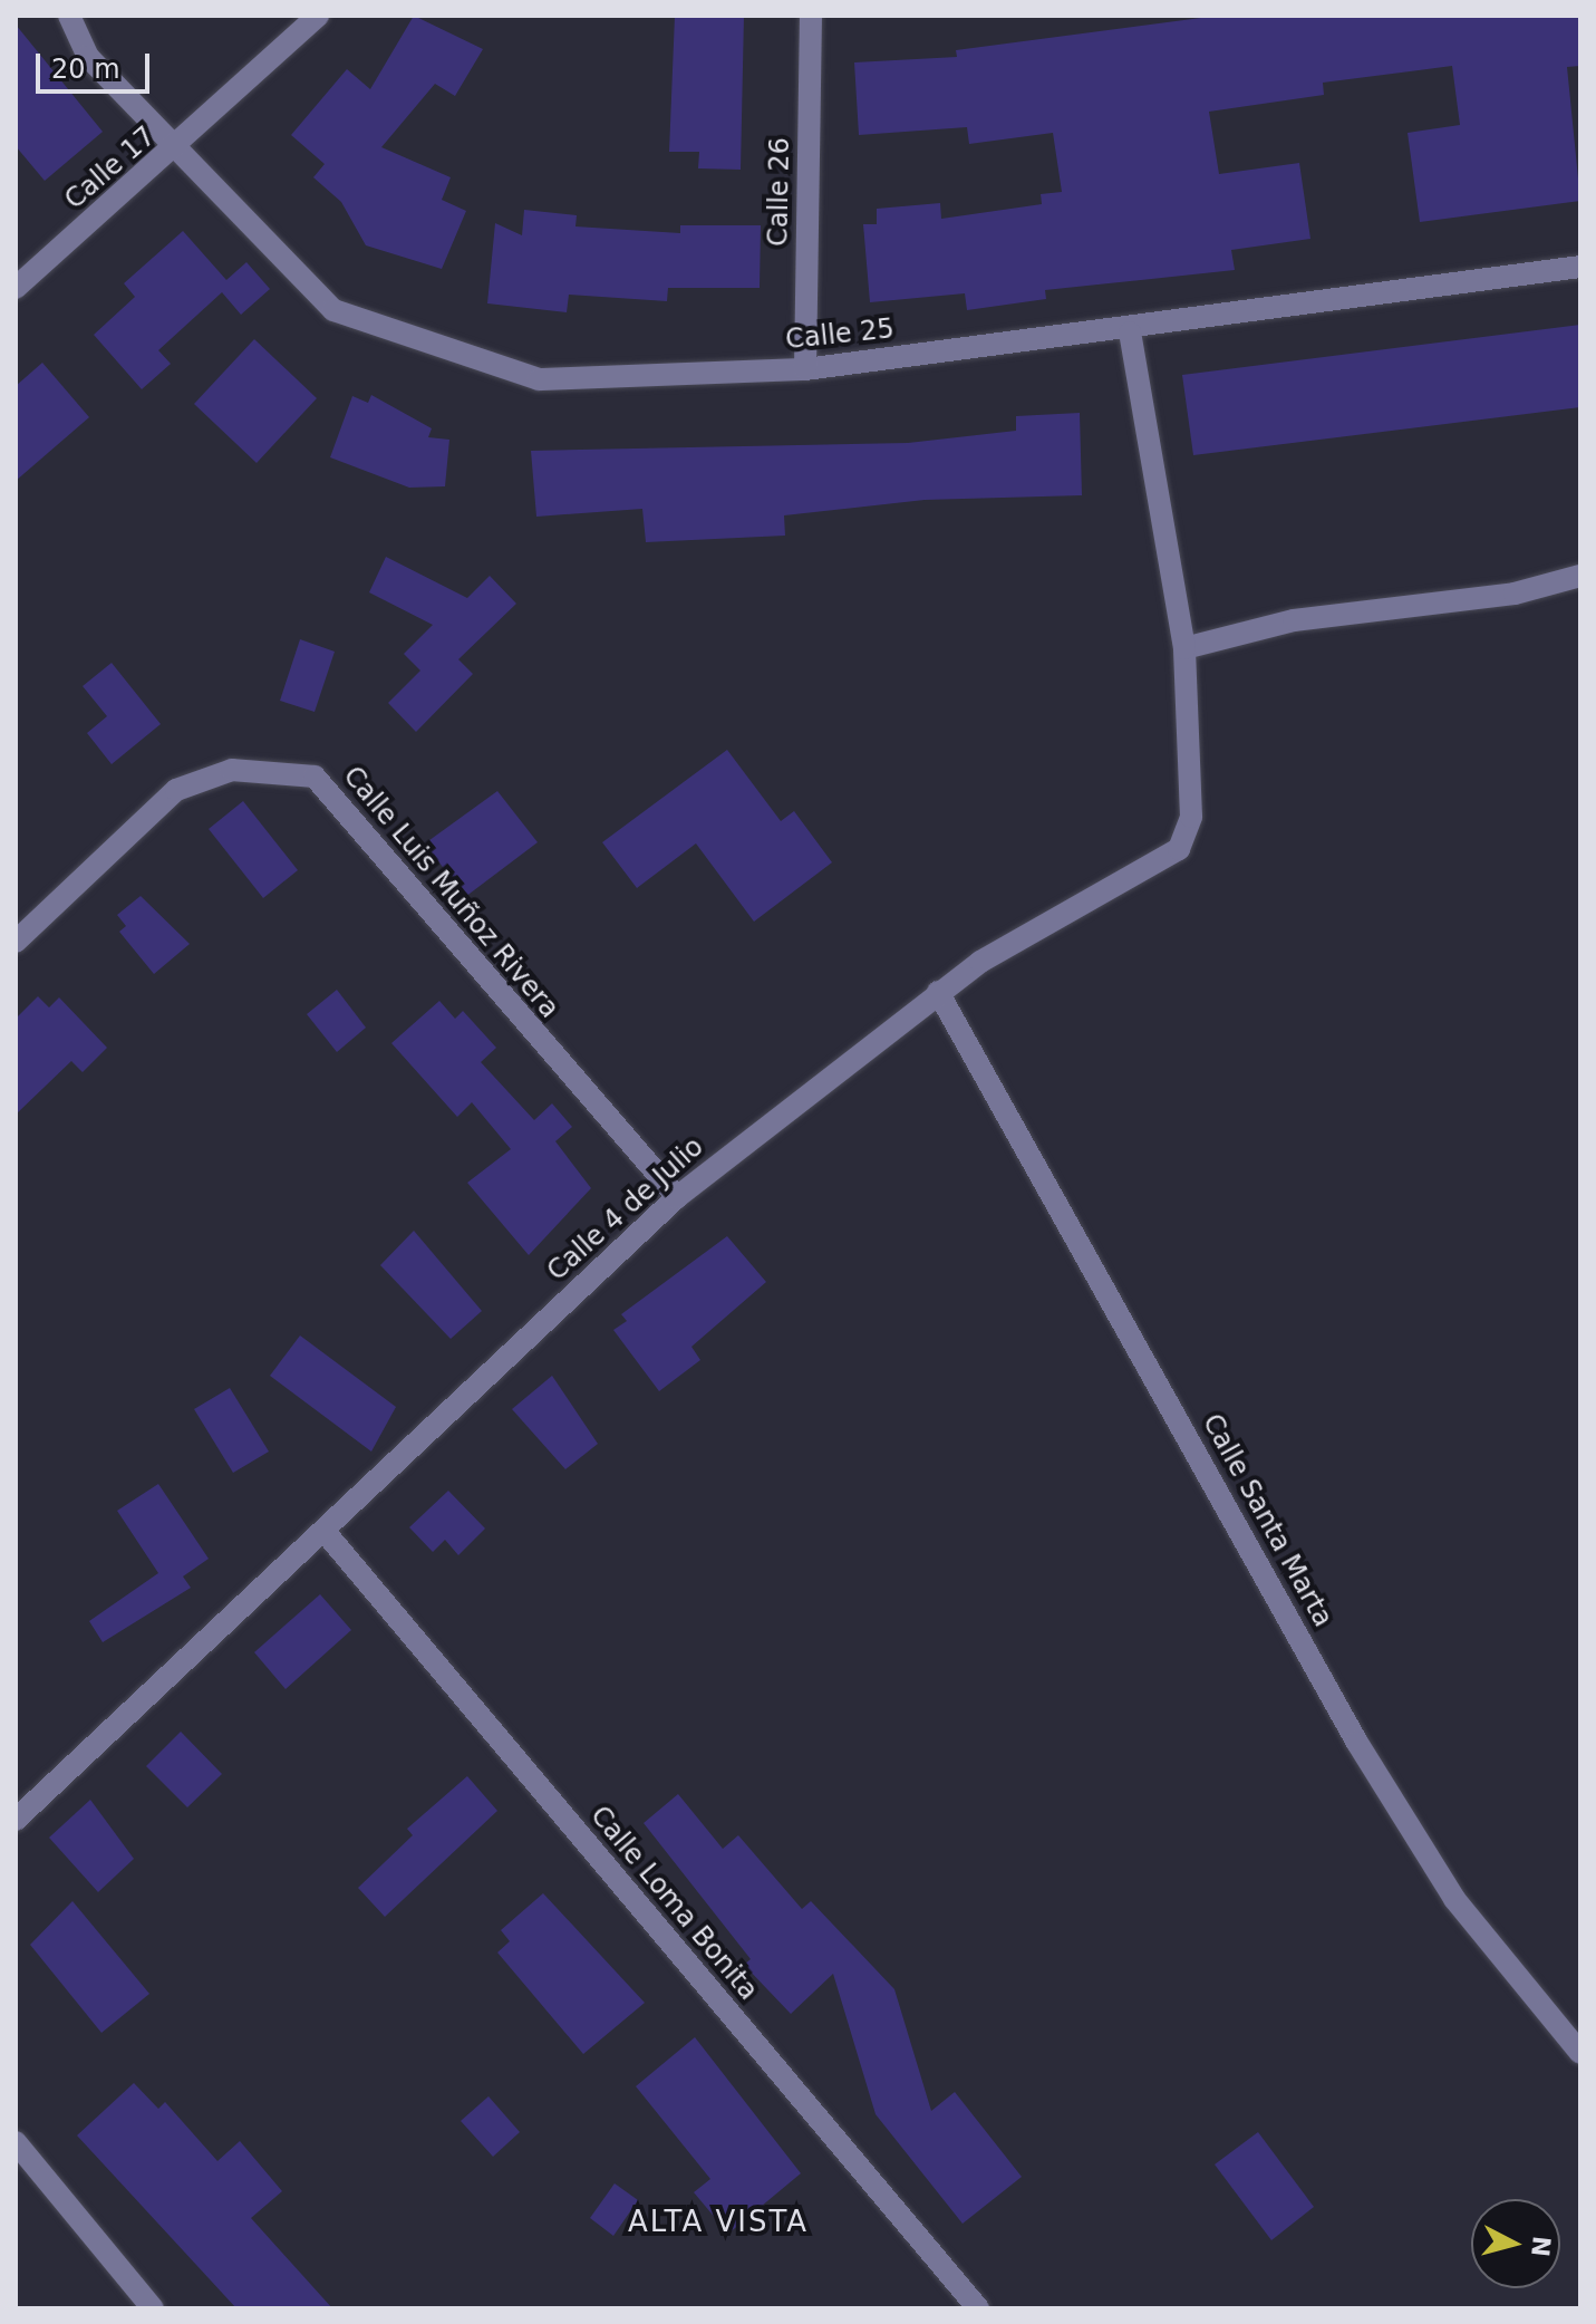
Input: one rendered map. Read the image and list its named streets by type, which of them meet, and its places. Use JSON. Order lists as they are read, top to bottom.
{
  "streets": {
    "street": [
      "Calle 17",
      "Calle 26",
      "Calle 25",
      "Calle Luis Muñoz Rivera",
      "Calle 4 de Julio",
      "Calle Santa Marta",
      "Calle Loma Bonita"
    ]
  },
  "crossings": [
    ["Calle 17", "Calle 25"],
    ["Calle 26", "Calle 25"],
    ["Calle Luis Muñoz Rivera", "Calle 4 de Julio"],
    ["Calle 4 de Julio", "Calle Santa Marta"],
    ["Calle 4 de Julio", "Calle Loma Bonita"]
  ],
  "districts": ["ALTA VISTA"],
  "scale_bar": "20 m",
  "north": "right"
}
